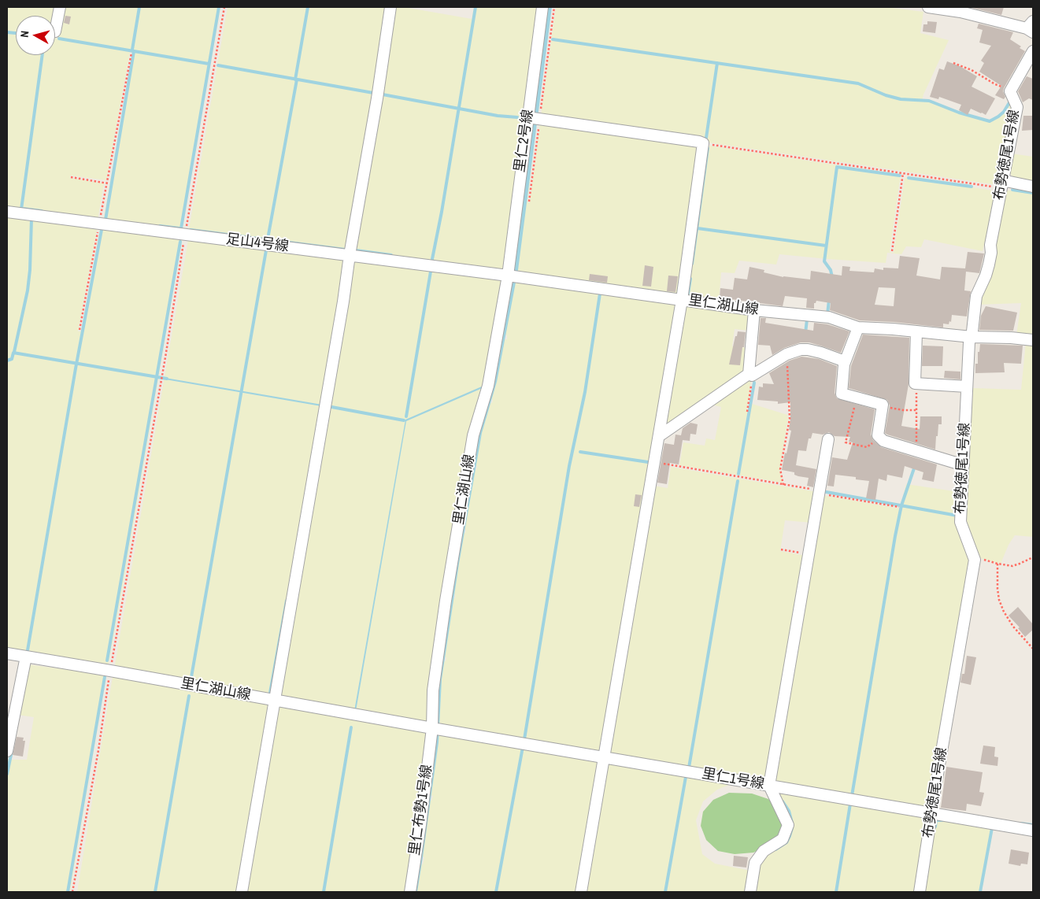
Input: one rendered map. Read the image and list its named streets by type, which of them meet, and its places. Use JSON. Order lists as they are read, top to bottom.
{
  "streets": {
    "street": [
      "里仁2号線",
      "布勢徳尾1号線",
      "足山4号線",
      "里仁湖山線",
      "里仁1号線",
      "里仁布勢1号線"
    ]
  },
  "crossings": [
    ["里仁2号線", "足山4号線"],
    ["里仁2号線", "里仁湖山線"],
    ["布勢徳尾1号線", "里仁湖山線"],
    ["布勢徳尾1号線", "里仁1号線"],
    ["足山4号線", "里仁湖山線"],
    ["里仁湖山線", "里仁1号線"],
    ["里仁湖山線", "里仁布勢1号線"],
    ["里仁1号線", "里仁布勢1号線"]
  ],
  "north": "left"
}
